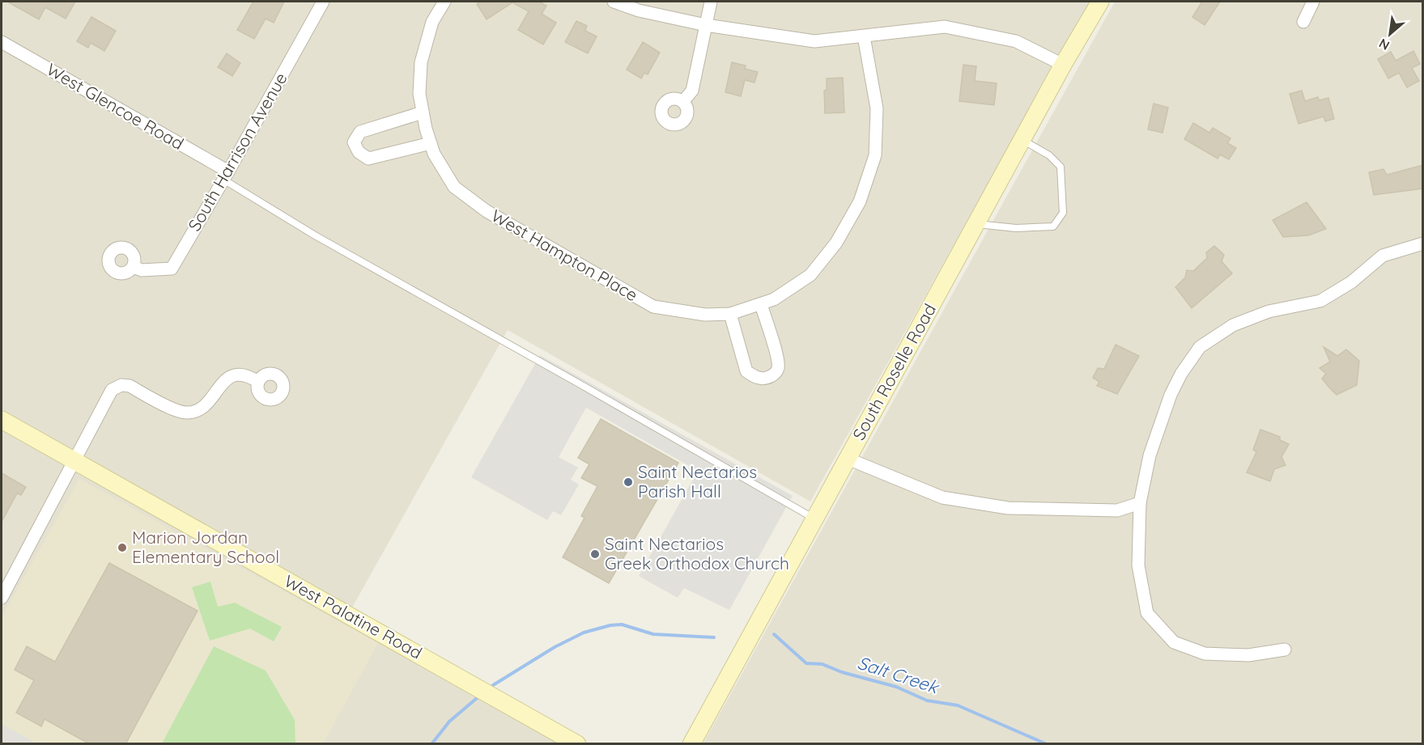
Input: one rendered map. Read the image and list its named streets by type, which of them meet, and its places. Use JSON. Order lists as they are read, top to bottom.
{
  "streets": {
    "main road": ["South Roselle Road", "West Palatine Road"],
    "street": ["West Glencoe Road", "South Harrison Avenue", "West Hampton Place"]
  },
  "crossings": [
    ["West Glencoe Road", "South Harrison Avenue"]
  ],
  "water": ["Salt Creek"],
  "places": ["Saint Nectarios Parish Hall", "Marion Jordan Elementary School", "Saint Nectarios Greek Orthodox Church"],
  "north": "bottom left"
}
